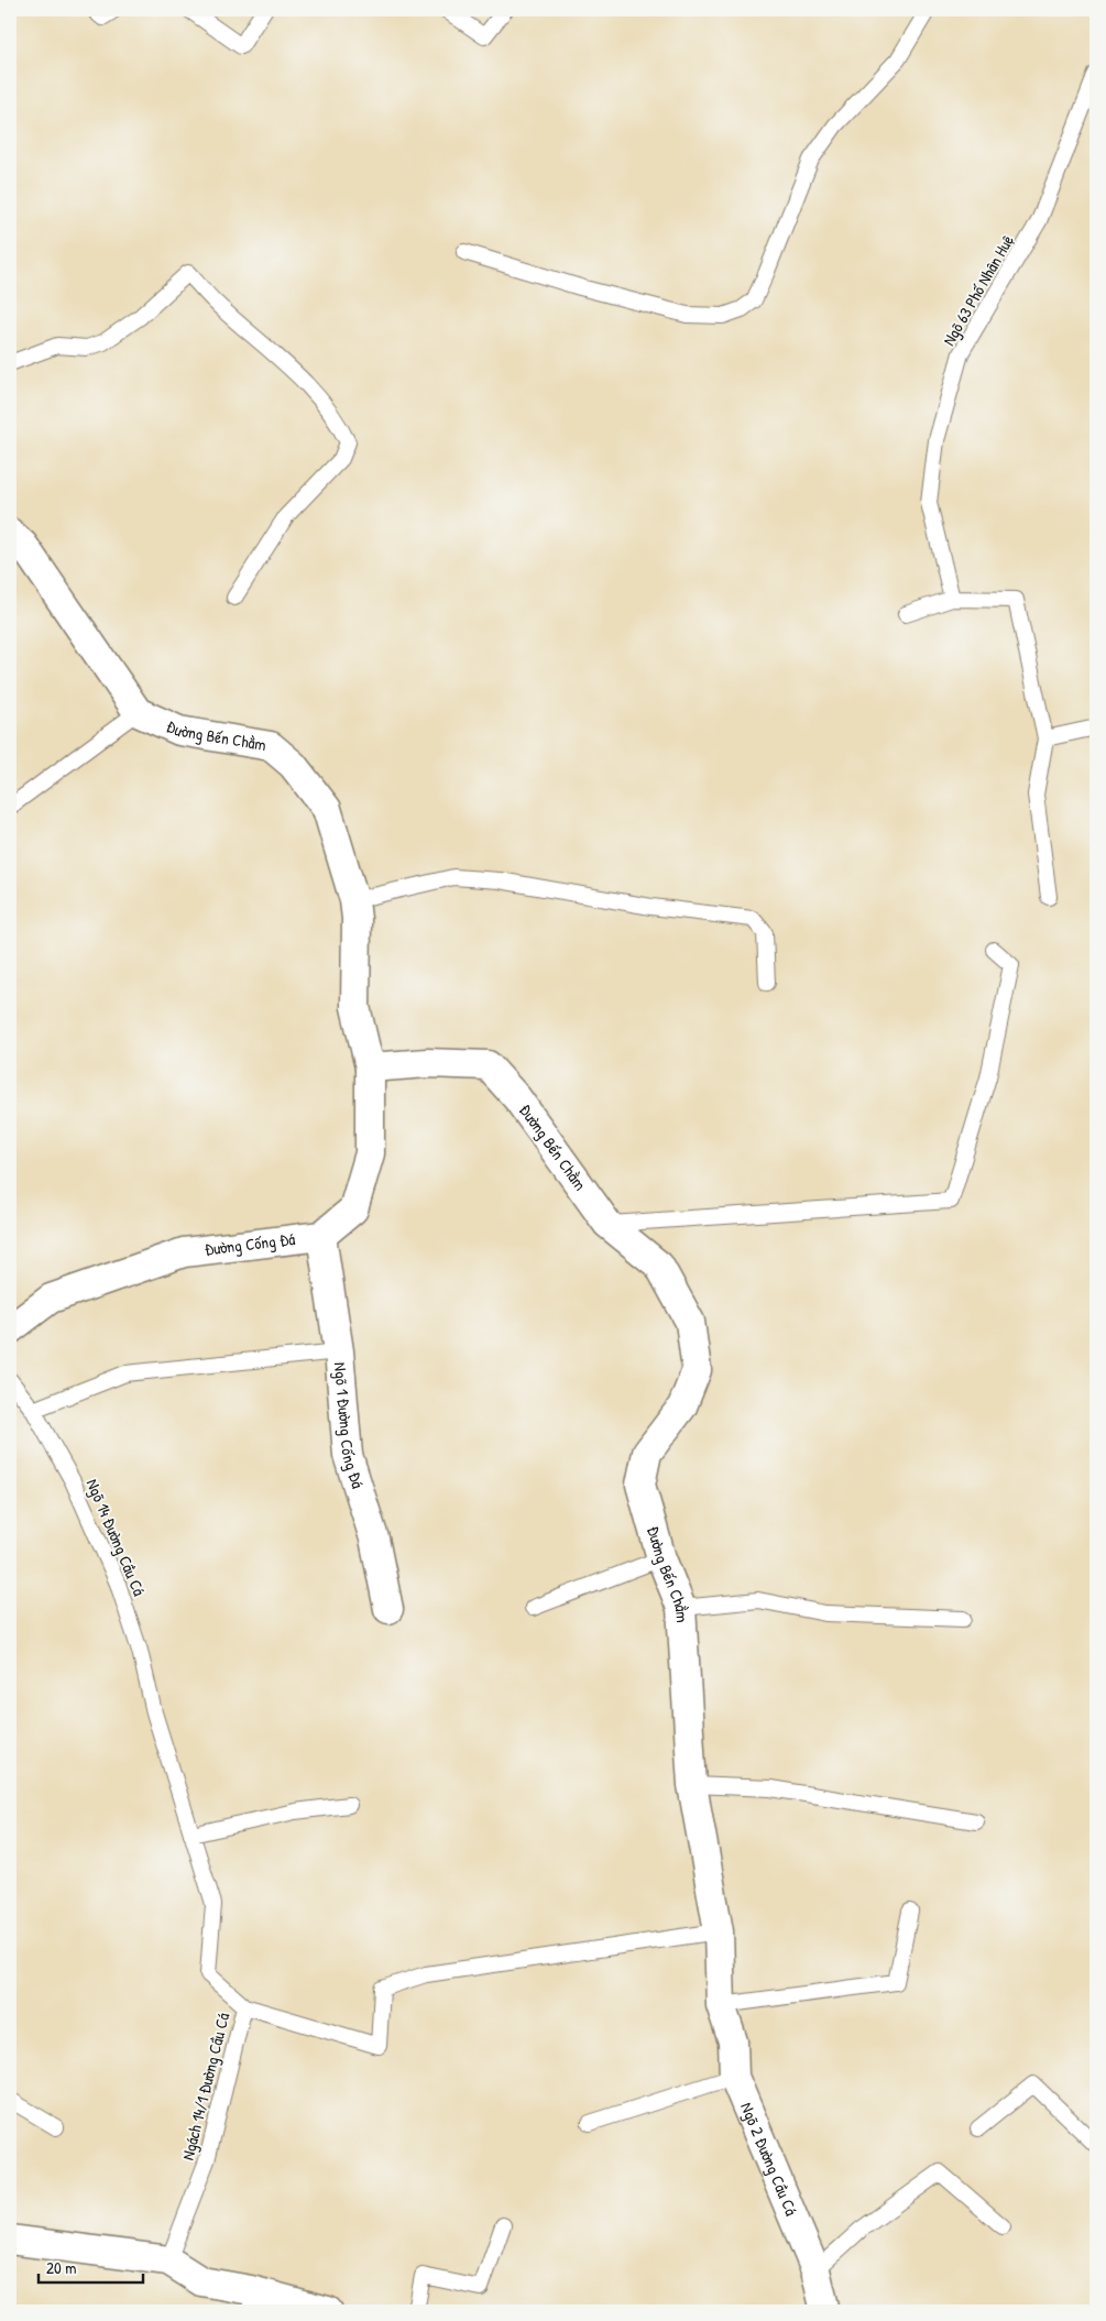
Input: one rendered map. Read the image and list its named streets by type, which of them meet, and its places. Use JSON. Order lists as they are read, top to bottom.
{
  "streets": {
    "street": [
      "Đường Bến Chằm",
      "Đường Cống Đá",
      "Ngõ 1 Đường Cống Đá",
      "Ngõ 2 Đường Cầu Cá"
    ],
    "lane": ["Ngõ 63 Phố Nhân Huệ", "Ngõ 14 Đường Cầu Cá", "Ngách 14/1 Đường Cầu Cá"]
  },
  "crossings": [
    ["Đường Bến Chằm", "Ngõ 2 Đường Cầu Cá"],
    ["Đường Cống Đá", "Ngõ 1 Đường Cống Đá"],
    ["Ngõ 14 Đường Cầu Cá", "Ngách 14/1 Đường Cầu Cá"]
  ],
  "scale_bar": "20 m"
}
